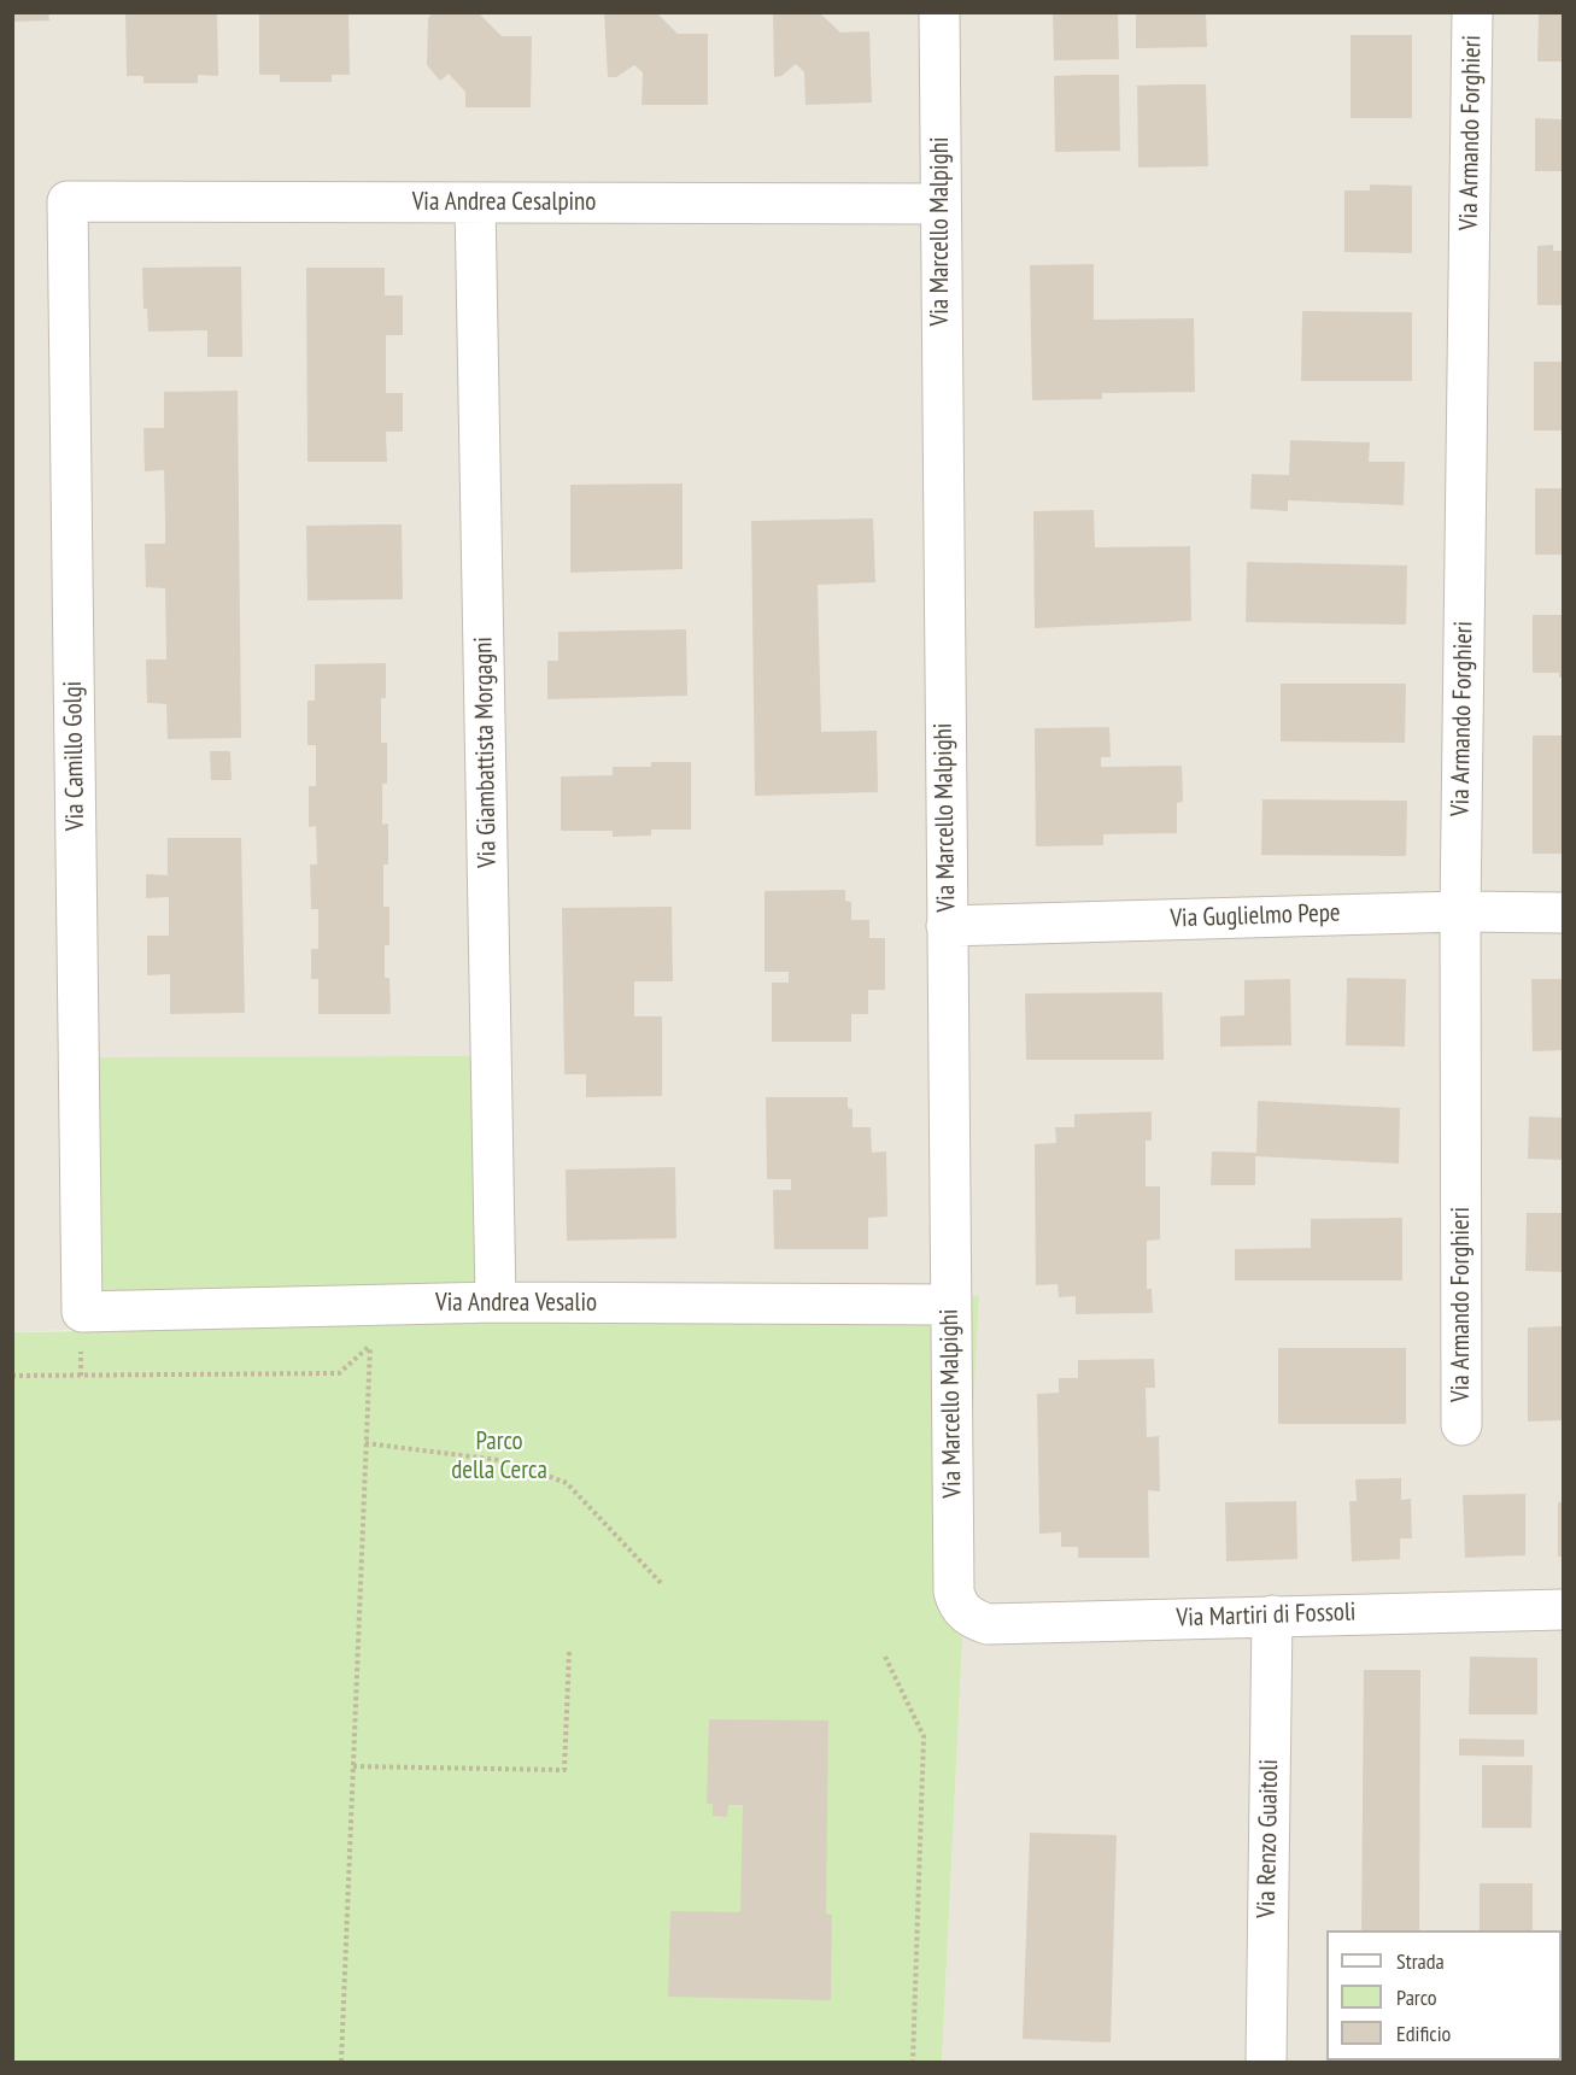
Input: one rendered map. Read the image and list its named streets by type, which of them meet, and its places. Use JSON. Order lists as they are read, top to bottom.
{
  "streets": {
    "street": [
      "Via Armando Forghieri",
      "Via Andrea Cesalpino",
      "Via Marcello Malpighi",
      "Via Giambattista Morgagni",
      "Via Camillo Golgi",
      "Via Guglielmo Pepe",
      "Via Andrea Vesalio",
      "Via Martiri di Fossoli",
      "Via Renzo Guaitoli"
    ]
  },
  "crossings": [
    ["Via Armando Forghieri", "Via Guglielmo Pepe"],
    ["Via Andrea Cesalpino", "Via Marcello Malpighi"],
    ["Via Andrea Cesalpino", "Via Giambattista Morgagni"],
    ["Via Andrea Cesalpino", "Via Camillo Golgi"],
    ["Via Marcello Malpighi", "Via Guglielmo Pepe"],
    ["Via Marcello Malpighi", "Via Andrea Vesalio"],
    ["Via Marcello Malpighi", "Via Martiri di Fossoli"],
    ["Via Giambattista Morgagni", "Via Andrea Vesalio"],
    ["Via Camillo Golgi", "Via Andrea Vesalio"],
    ["Via Martiri di Fossoli", "Via Renzo Guaitoli"]
  ],
  "parks": ["Parco della Cerca"],
  "legend": ["Strada", "Parco", "Edificio"]
}
